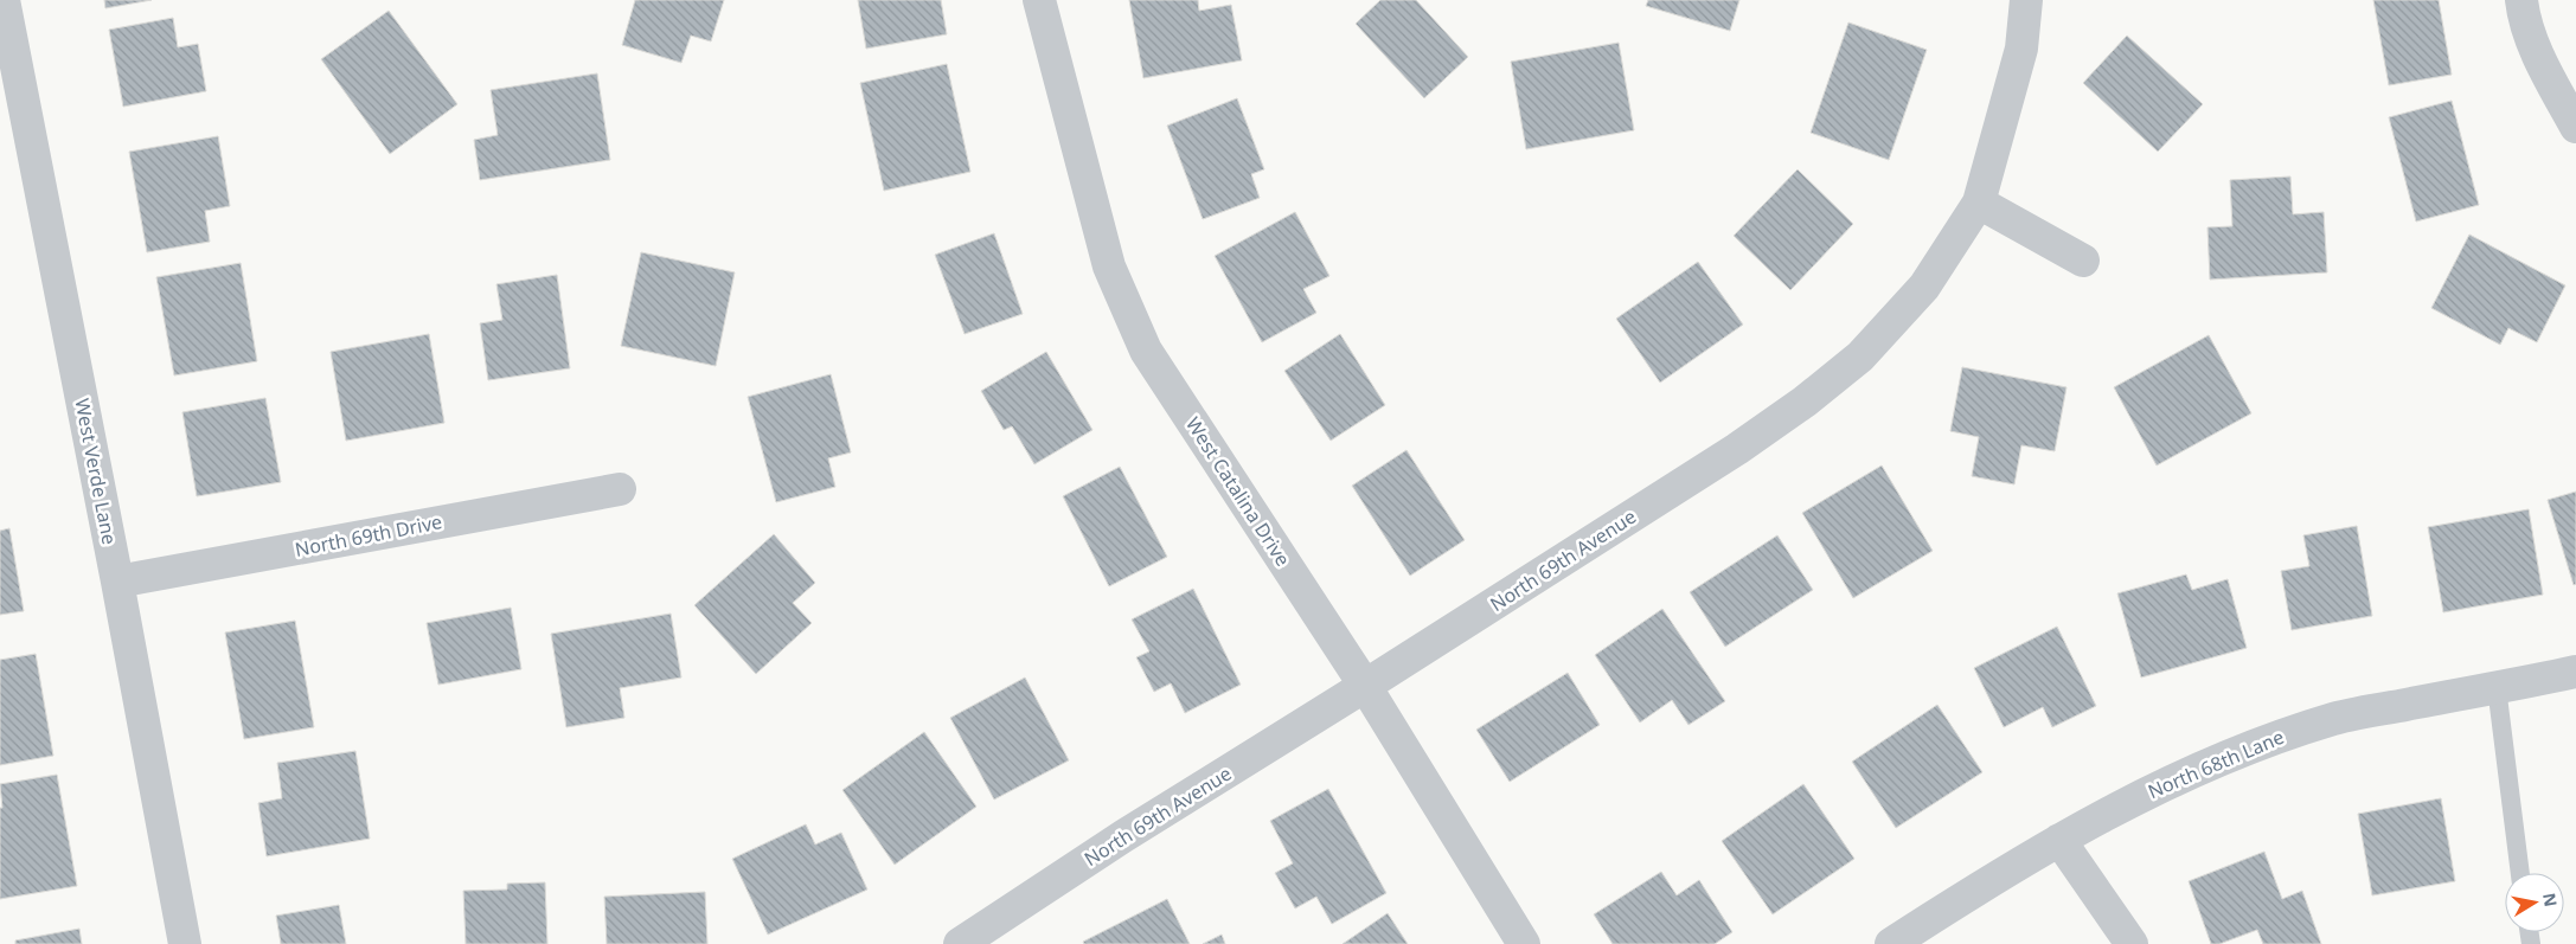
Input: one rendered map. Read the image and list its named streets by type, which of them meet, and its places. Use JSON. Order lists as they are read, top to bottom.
{
  "streets": {
    "street": [
      "West Verde Lane",
      "West Catalina Drive",
      "North 69th Drive",
      "North 69th Avenue",
      "North 68th Lane"
    ]
  },
  "crossings": [
    ["West Verde Lane", "North 69th Drive"],
    ["West Catalina Drive", "North 69th Avenue"]
  ],
  "north": "right"
}
